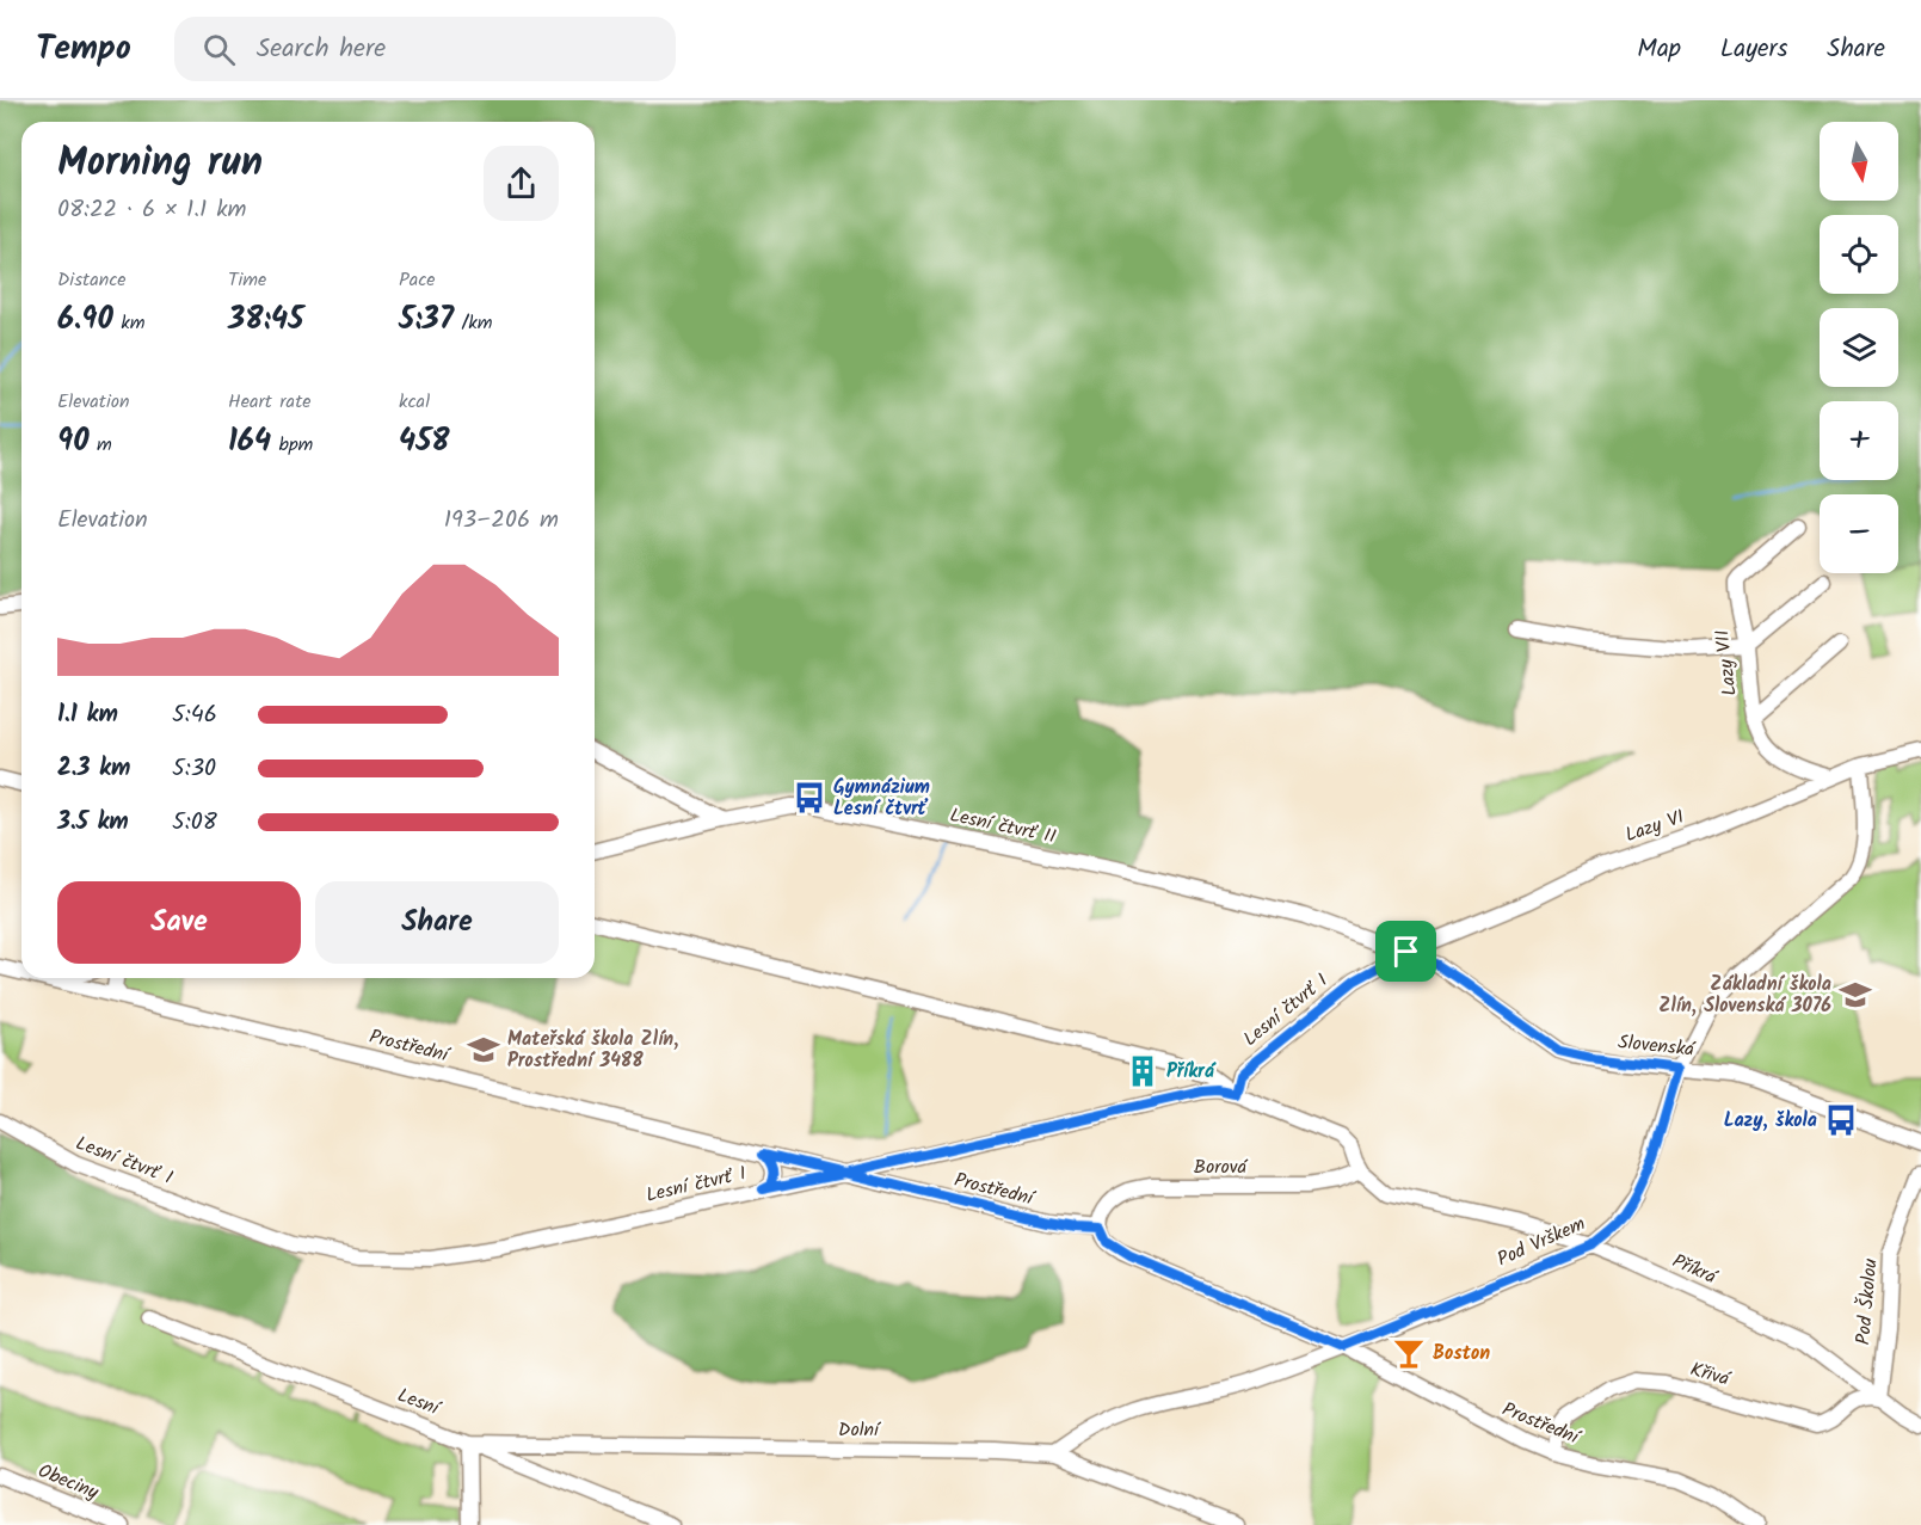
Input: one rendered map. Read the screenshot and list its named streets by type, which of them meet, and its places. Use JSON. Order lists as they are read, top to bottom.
{
  "streets": {
    "street": [
      "Lazy VII",
      "Lesní čtvrť II",
      "Lazy VI",
      "Lesní čtvrť I",
      "Prostřední",
      "Slovenská",
      "Borová",
      "Pod Vrškem",
      "Příkrá",
      "Pod Školou",
      "Křivá",
      "Lesní",
      "Dolní",
      "Obeciny"
    ]
  },
  "crossings": [
    ["Lazy VII", "Lazy VI"],
    ["Lesní čtvrť II", "Lazy VI"],
    ["Lesní čtvrť II", "Lesní čtvrť I"],
    ["Lesní čtvrť II", "Slovenská"],
    ["Lazy VI", "Lesní čtvrť I"],
    ["Lazy VI", "Slovenská"],
    ["Lazy VI", "Pod Vrškem"],
    ["Lesní čtvrť I", "Prostřední"],
    ["Lesní čtvrť I", "Slovenská"],
    ["Lesní čtvrť I", "Příkrá"],
    ["Prostřední", "Borová"],
    ["Prostřední", "Pod Vrškem"],
    ["Prostřední", "Křivá"],
    ["Slovenská", "Pod Vrškem"],
    ["Borová", "Příkrá"],
    ["Pod Vrškem", "Příkrá"],
    ["Pod Vrškem", "Dolní"],
    ["Příkrá", "Pod Školou"],
    ["Příkrá", "Křivá"],
    ["Pod Školou", "Křivá"],
    ["Lesní", "Dolní"]
  ],
  "places": {
    "bus stop": ["Gymnázium Lesní čtvrť", "Lazy, škola"],
    "school or university": ["Základní škola Zlín, Slovenská 3076", "Mateřská škola Zlín, Prostřední 3488"],
    "building": ["Příkrá"],
    "bar": ["Boston"]
  },
  "north": "bottom",
  "page": {
    "header": "Tempo",
    "search": "Search here",
    "nav": ["Map", "Layers", "Share"],
    "map_buttons": ["+", "−"],
    "heading": ["Morning run", "08:22 · 6 × 1.1 km"],
    "stats": [
      ["Distance", "6.90 km"],
      ["Time", "38:45"],
      ["Pace", "5:37 /km"],
      ["Elevation", "90 m"],
      ["Heart rate", "164 bpm"],
      ["kcal", "458"]
    ],
    "chart": ["Elevation", "193–206 m"],
    "list": [
      {
        "name": "1.1 km",
        "note": "5:46"
      },
      {
        "name": "2.3 km",
        "note": "5:30"
      },
      {
        "name": "3.5 km",
        "note": "5:08"
      }
    ],
    "buttons": ["Save", "Share"]
  }
}
